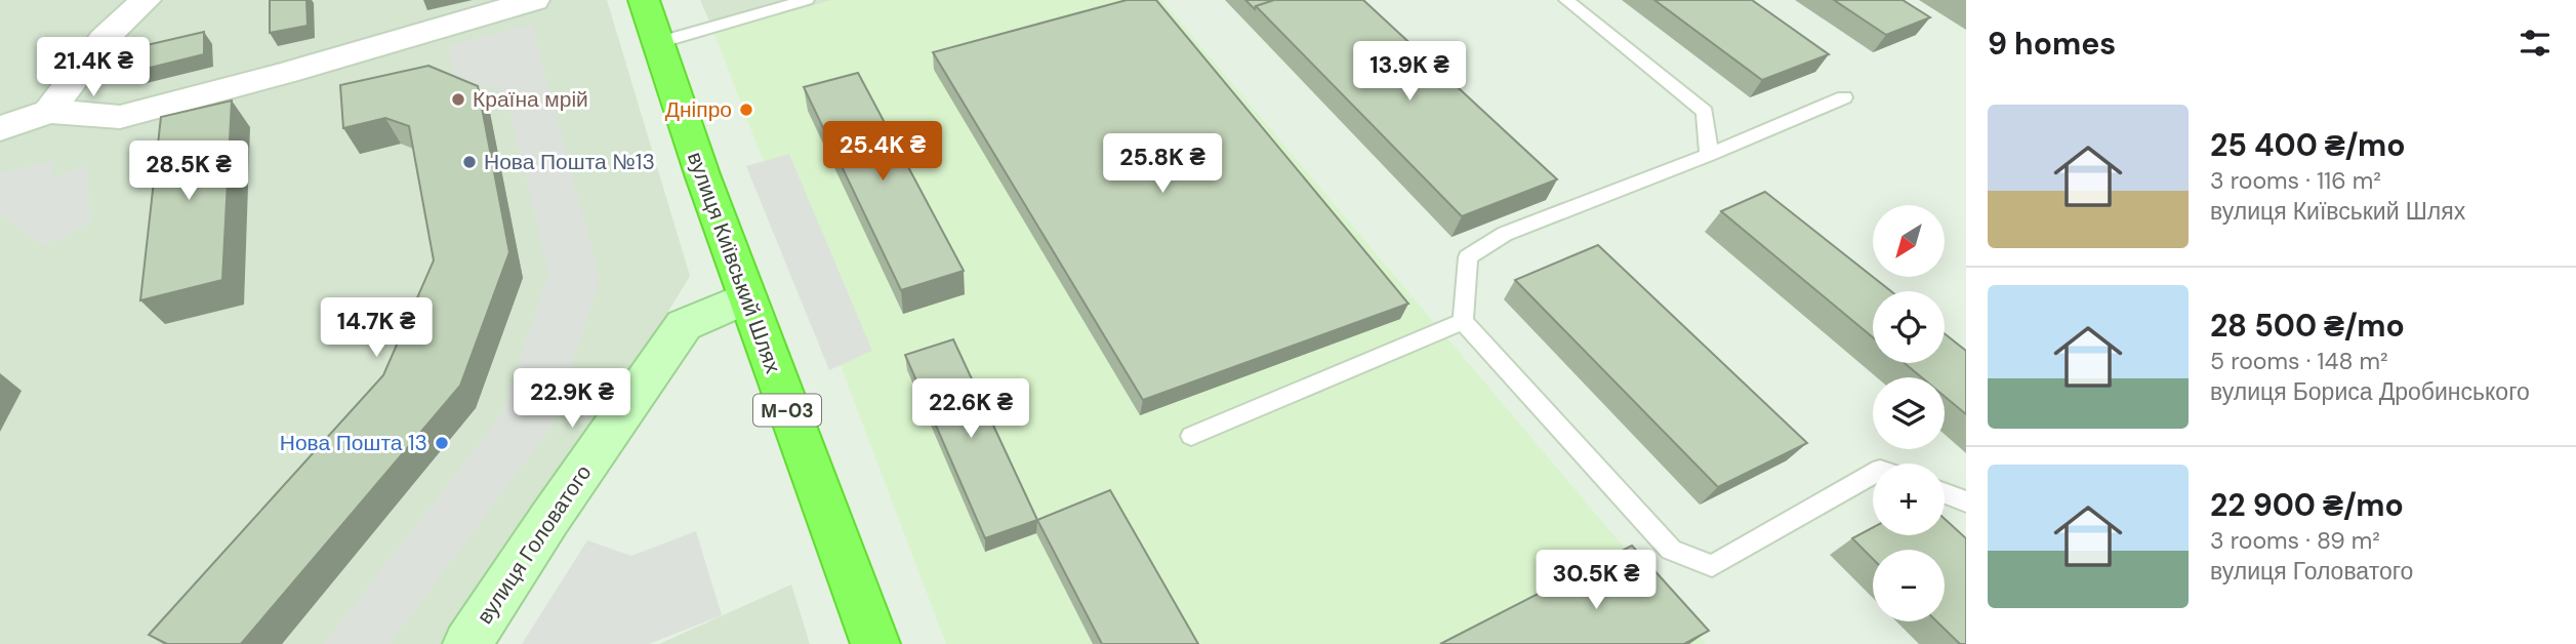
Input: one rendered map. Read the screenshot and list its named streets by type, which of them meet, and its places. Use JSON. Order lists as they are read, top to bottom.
{
  "streets": {
    "highway": ["вулиця Київський Шлях", "М-03"],
    "main road": ["вулиця Головатого"]
  },
  "crossings": [
    ["вулиця Київський Шлях", "вулиця Головатого"]
  ],
  "places": [
    "Країна мрій",
    "Дніпро",
    "Нова Пошта №13",
    "Нова Пошта 13"
  ],
  "north": "bottom left",
  "page": {
    "heading": "9 homes",
    "price": [
      "21.4K ₴",
      "13.9K ₴",
      "25.4K ₴",
      "25.8K ₴",
      "28.5K ₴",
      "14.7K ₴",
      "22.9K ₴",
      "22.6K ₴",
      "30.5K ₴"
    ],
    "list": [
      {
        "name": "25 400 ₴/mo",
        "note": "3 rooms · 116 m² · вулиця Київський Шлях"
      },
      {
        "name": "28 500 ₴/mo",
        "note": "5 rooms · 148 m² · вулиця Бориса Дробинського"
      },
      {
        "name": "22 900 ₴/mo",
        "note": "3 rooms · 89 m² · вулиця Головатого"
      }
    ],
    "map_buttons": ["+", "−"]
  }
}
